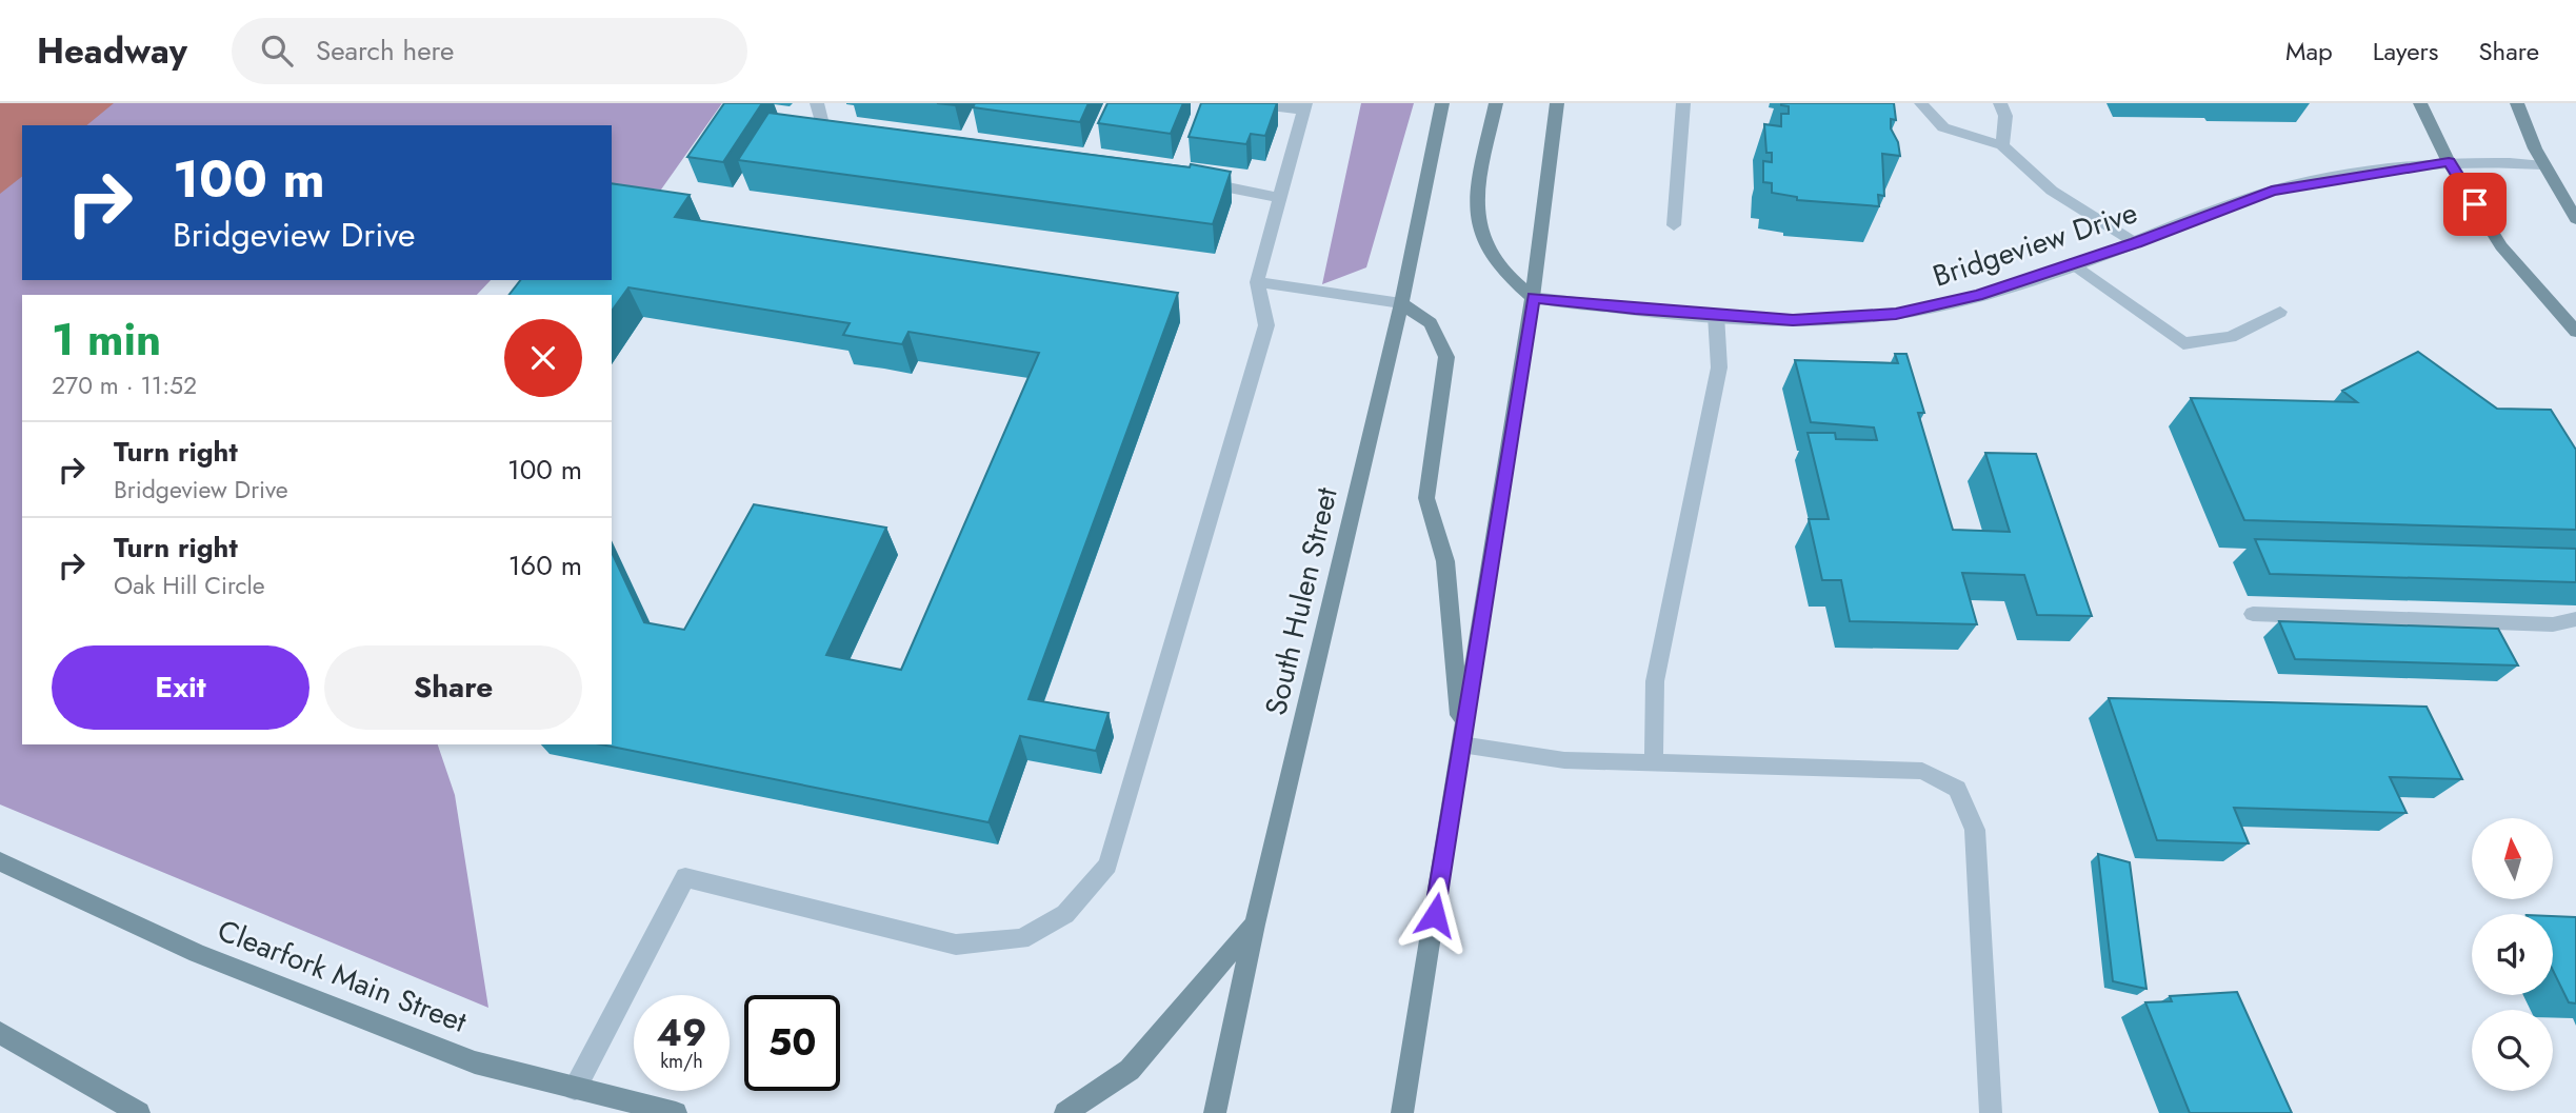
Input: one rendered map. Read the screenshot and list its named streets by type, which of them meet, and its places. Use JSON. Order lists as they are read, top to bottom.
{
  "streets": {
    "main road": ["South Hulen Street", "Clearfork Main Street"],
    "street": ["Bridgeview Drive"]
  },
  "north": "top",
  "page": {
    "header": "Headway",
    "search": "Search here",
    "nav": ["Map", "Layers", "Share"],
    "turn": ["100 m", "Bridgeview Drive"],
    "heading": ["1 min", "270 m · 11:52"],
    "list": [
      {
        "name": "Turn right",
        "note": "Bridgeview Drive",
        "value": "100 m"
      },
      {
        "name": "Turn right",
        "note": "Oak Hill Circle",
        "value": "160 m"
      }
    ],
    "buttons": ["Exit", "Share"],
    "speed": "49 km/h",
    "limit": "50"
  }
}
